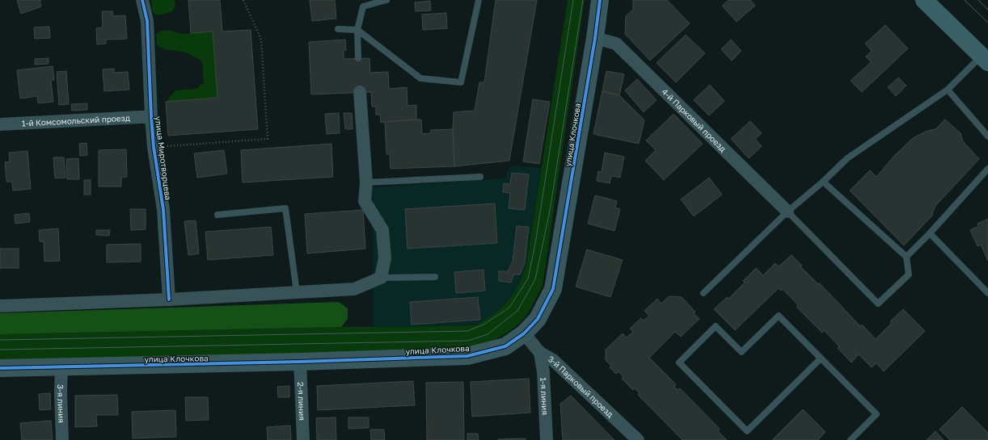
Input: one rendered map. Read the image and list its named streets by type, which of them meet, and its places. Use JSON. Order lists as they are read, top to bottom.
{
  "streets": {
    "street": [
      "1-й Комсомольский проезд",
      "4-й Парковый проезд",
      "улица Клочкова",
      "улица Миротворцева",
      "3-й Парковый проезд",
      "1-я линия",
      "2-я линия",
      "3-я линия"
    ]
  },
  "crossings": [
    ["1-й Комсомольский проезд", "улица Миротворцева"],
    ["4-й Парковый проезд", "улица Клочкова"],
    ["улица Клочкова", "3-й Парковый проезд"],
    ["улица Клочкова", "2-я линия"],
    ["улица Клочкова", "3-я линия"],
    ["3-й Парковый проезд", "1-я линия"]
  ]
}
